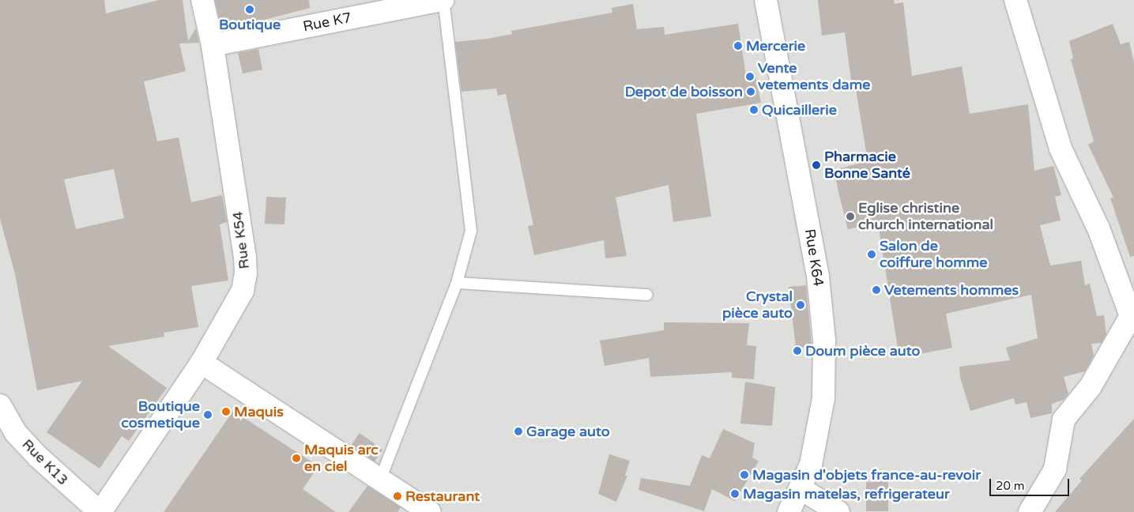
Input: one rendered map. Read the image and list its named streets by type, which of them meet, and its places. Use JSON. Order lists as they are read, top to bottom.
{
  "streets": {
    "street": [
      "Rue K7",
      "Rue K54",
      "Rue K64",
      "Rue K13"
    ]
  },
  "crossings": [
    ["Rue K7", "Rue K54"],
    ["Rue K54", "Rue K13"]
  ],
  "places": [
    "Boutique",
    "Mercerie",
    "Vente vetements dame",
    "Depot de boisson",
    "Quicaillerie",
    "Pharmacie Bonne Santé",
    "Eglise christine church international",
    "Salon de coiffure homme",
    "Vetements hommes",
    "Crystal pièce auto",
    "Doum pièce auto",
    "Maquis",
    "Boutique cosmetique",
    "Garage auto",
    "Maquis arc en ciel",
    "Magasin d'objets france-au-revoir",
    "Magasin matelas, refrigerateur",
    "Restaurant"
  ],
  "scale_bar": "20 m"
}
